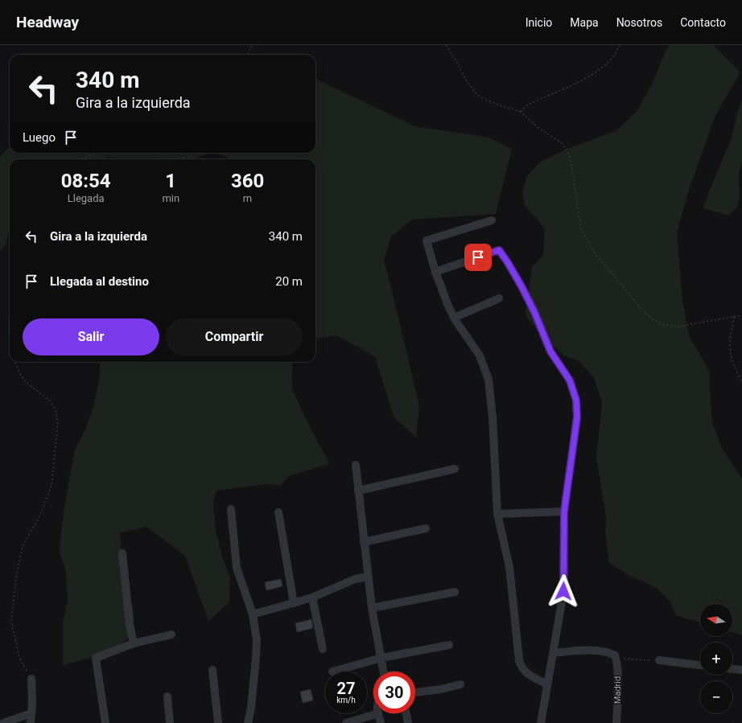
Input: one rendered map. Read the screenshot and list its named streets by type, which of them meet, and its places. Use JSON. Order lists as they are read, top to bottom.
{
  "streets": {
    "street": ["Madrid"]
  },
  "north": "left",
  "page": {
    "header": "Headway",
    "nav": [
      "Inicio",
      "Mapa",
      "Nosotros",
      "Contacto"
    ],
    "turn": ["340 m", "Gira a la izquierda"],
    "then": "Luego",
    "eta": [
      "08:54",
      "Llegada",
      "1",
      "min",
      "360",
      "m"
    ],
    "list": [
      {
        "name": "Gira a la izquierda",
        "value": "340 m"
      },
      {
        "name": "Llegada al destino",
        "value": "20 m"
      }
    ],
    "buttons": ["Salir", "Compartir"],
    "map_buttons": ["+", "−"],
    "speed": "27 km/h",
    "limit": "30"
  }
}
